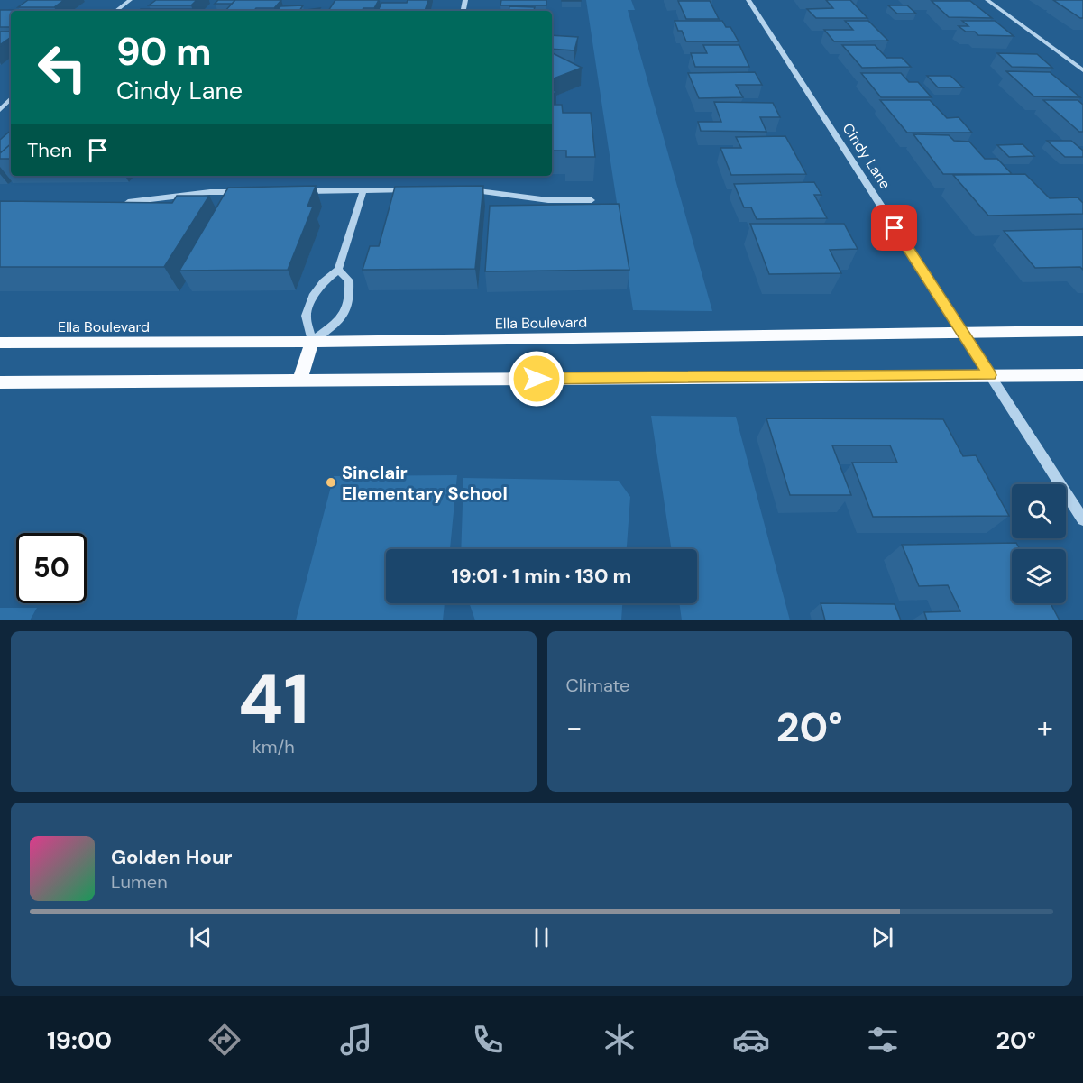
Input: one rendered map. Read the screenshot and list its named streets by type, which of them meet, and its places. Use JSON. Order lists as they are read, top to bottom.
{
  "streets": {
    "main road": ["Ella Boulevard"],
    "street": ["Cindy Lane"]
  },
  "crossings": [
    ["Cindy Lane", "Ella Boulevard"]
  ],
  "places": ["Sinclair Elementary School"],
  "page": {
    "turn": ["90 m", "Cindy Lane"],
    "then": "Then",
    "limit": "50",
    "trip": "19:01 · 1 min · 130 m",
    "tile": [
      ["41", "km/h"],
      "Climate"
    ],
    "heat": ["−", "20°", "+"],
    "song": ["Golden Hour", "Lumen"],
    "tabs": ["19:00", "20°"]
  }
}
